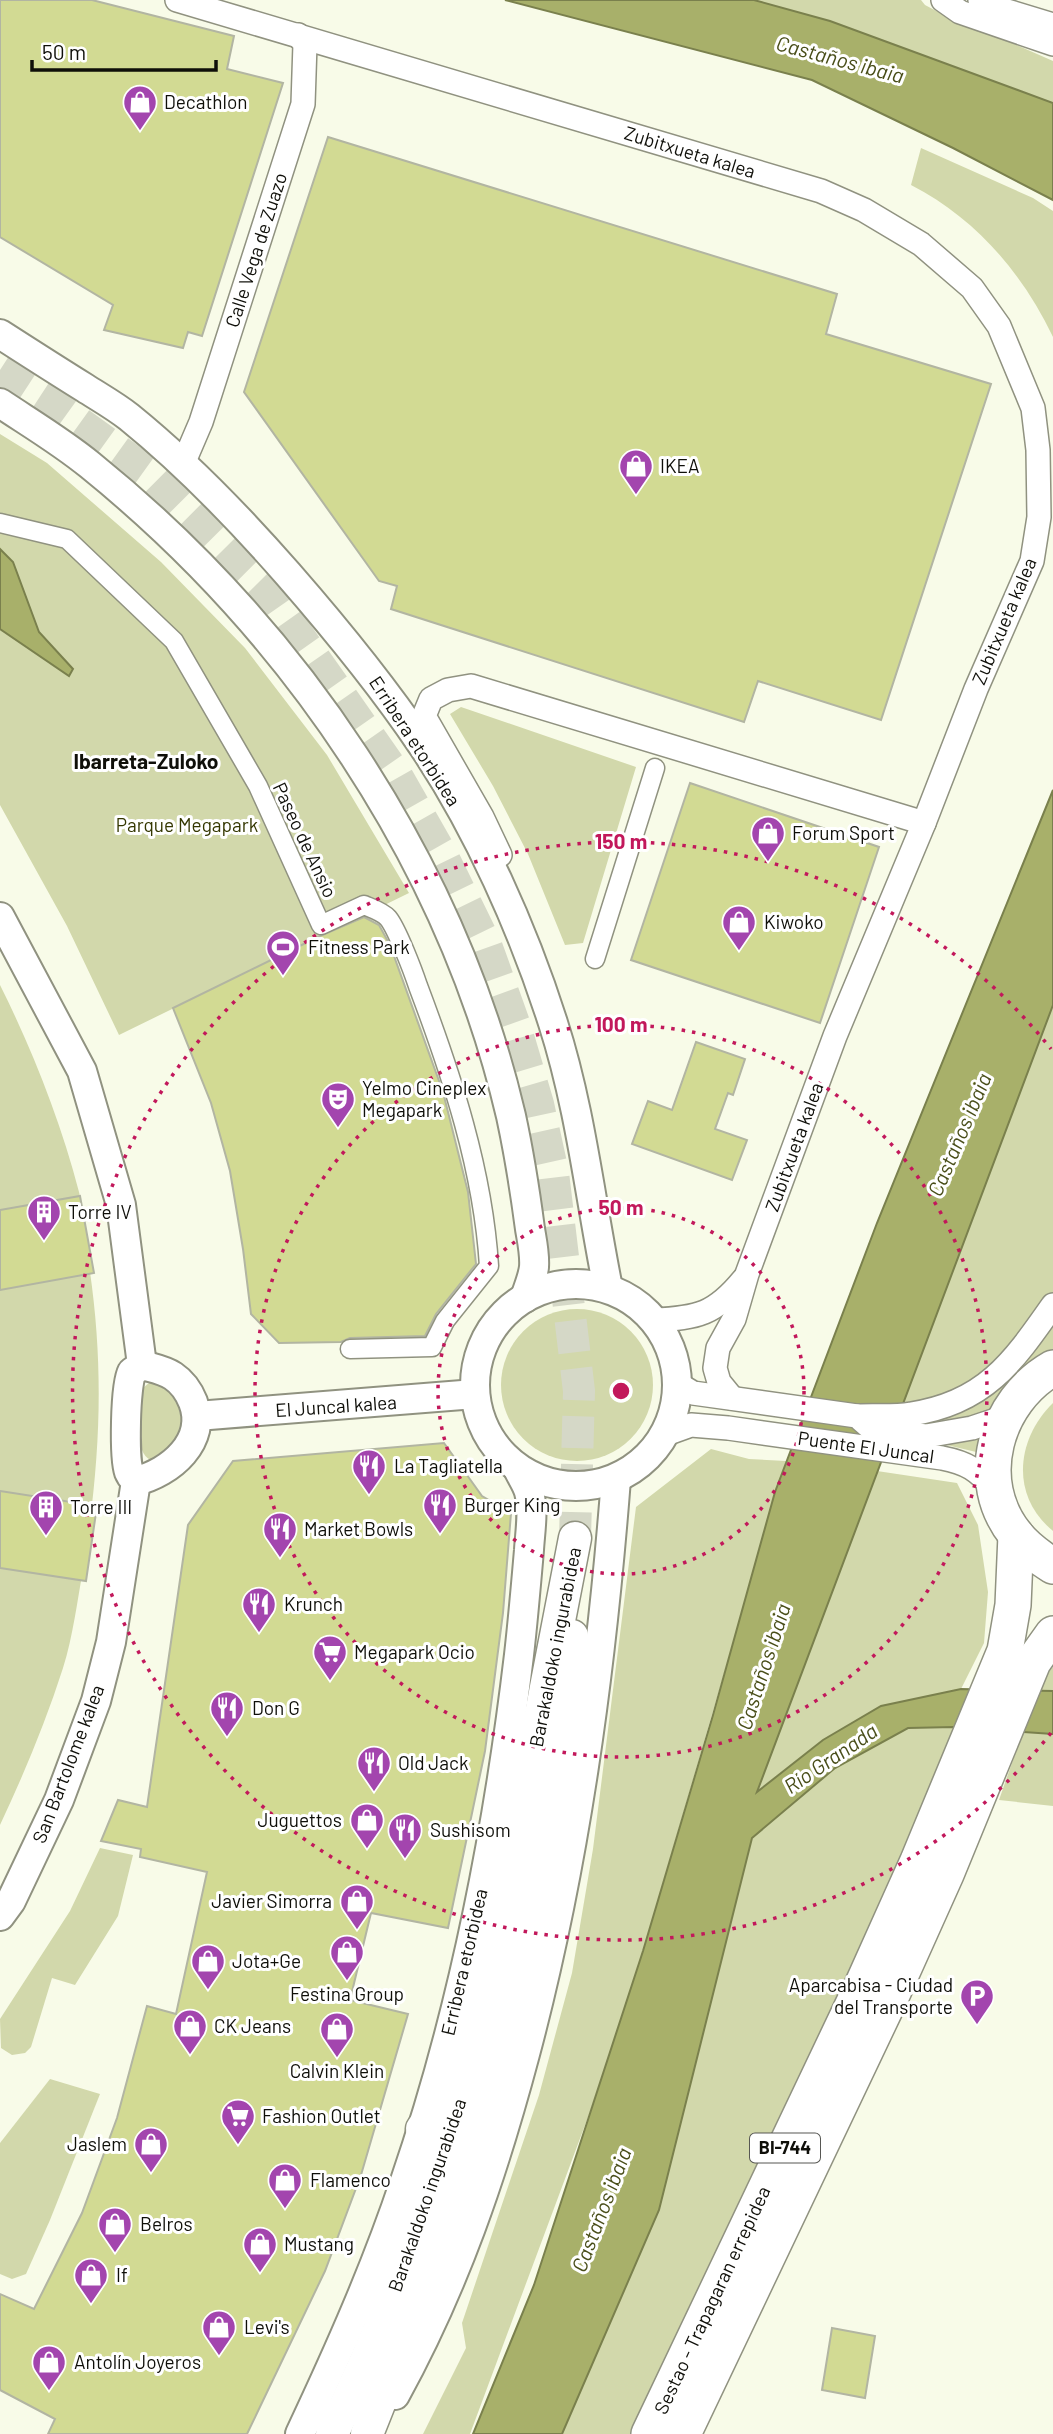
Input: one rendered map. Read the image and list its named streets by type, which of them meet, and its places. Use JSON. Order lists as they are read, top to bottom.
{
  "streets": {
    "main road": ["Barakaldoko ingurabidea", "BI-744", "Sestao - Trapagaran errepidea"],
    "street": [
      "Zubitxueta kalea",
      "Calle Vega de Zuazo",
      "Erribera etorbidea",
      "Paseo de Ansio",
      "El Juncal kalea",
      "Puente El Juncal",
      "San Bartolome kalea"
    ]
  },
  "crossings": [
    ["Zubitxueta kalea", "Calle Vega de Zuazo"],
    ["Zubitxueta kalea", "Erribera etorbidea"],
    ["Zubitxueta kalea", "El Juncal kalea"],
    ["Zubitxueta kalea", "Puente El Juncal"],
    ["Calle Vega de Zuazo", "Erribera etorbidea"],
    ["Erribera etorbidea", "El Juncal kalea"],
    ["Erribera etorbidea", "Puente El Juncal"],
    ["El Juncal kalea", "Puente El Juncal"],
    ["Puente El Juncal", "BI-744"],
    ["BI-744", "Sestao - Trapagaran errepidea"]
  ],
  "districts": ["Ibarreta-Zuloko"],
  "water": ["Castaños ibaia", "Río Granada"],
  "parks": ["Parque Megapark"],
  "places": {
    "shop": [
      "Decathlon",
      "IKEA",
      "Forum Sport",
      "Kiwoko",
      "Juguettos",
      "Javier Simorra",
      "Festina Group",
      "Jota+Ge",
      "CK Jeans",
      "Calvin Klein",
      "Jaslem",
      "Flamenco",
      "Belros",
      "Mustang",
      "If",
      "Levi's",
      "Antolín Joyeros"
    ],
    "sports": ["Fitness Park"],
    "theatre": ["Yelmo Cineplex Megapark"],
    "building": ["Torre IV", "Torre III"],
    "restaurant": [
      "La Tagliatella",
      "Burger King",
      "Market Bowls",
      "Krunch",
      "Don G",
      "Old Jack",
      "Sushisom"
    ],
    "supermarket": ["Megapark Ocio", "Fashion Outlet"],
    "parking": ["Aparcabisa - Ciudad del Transporte"]
  },
  "scale_bar": "50 m",
  "rings": ["150 m", "100 m", "50 m"]
}
